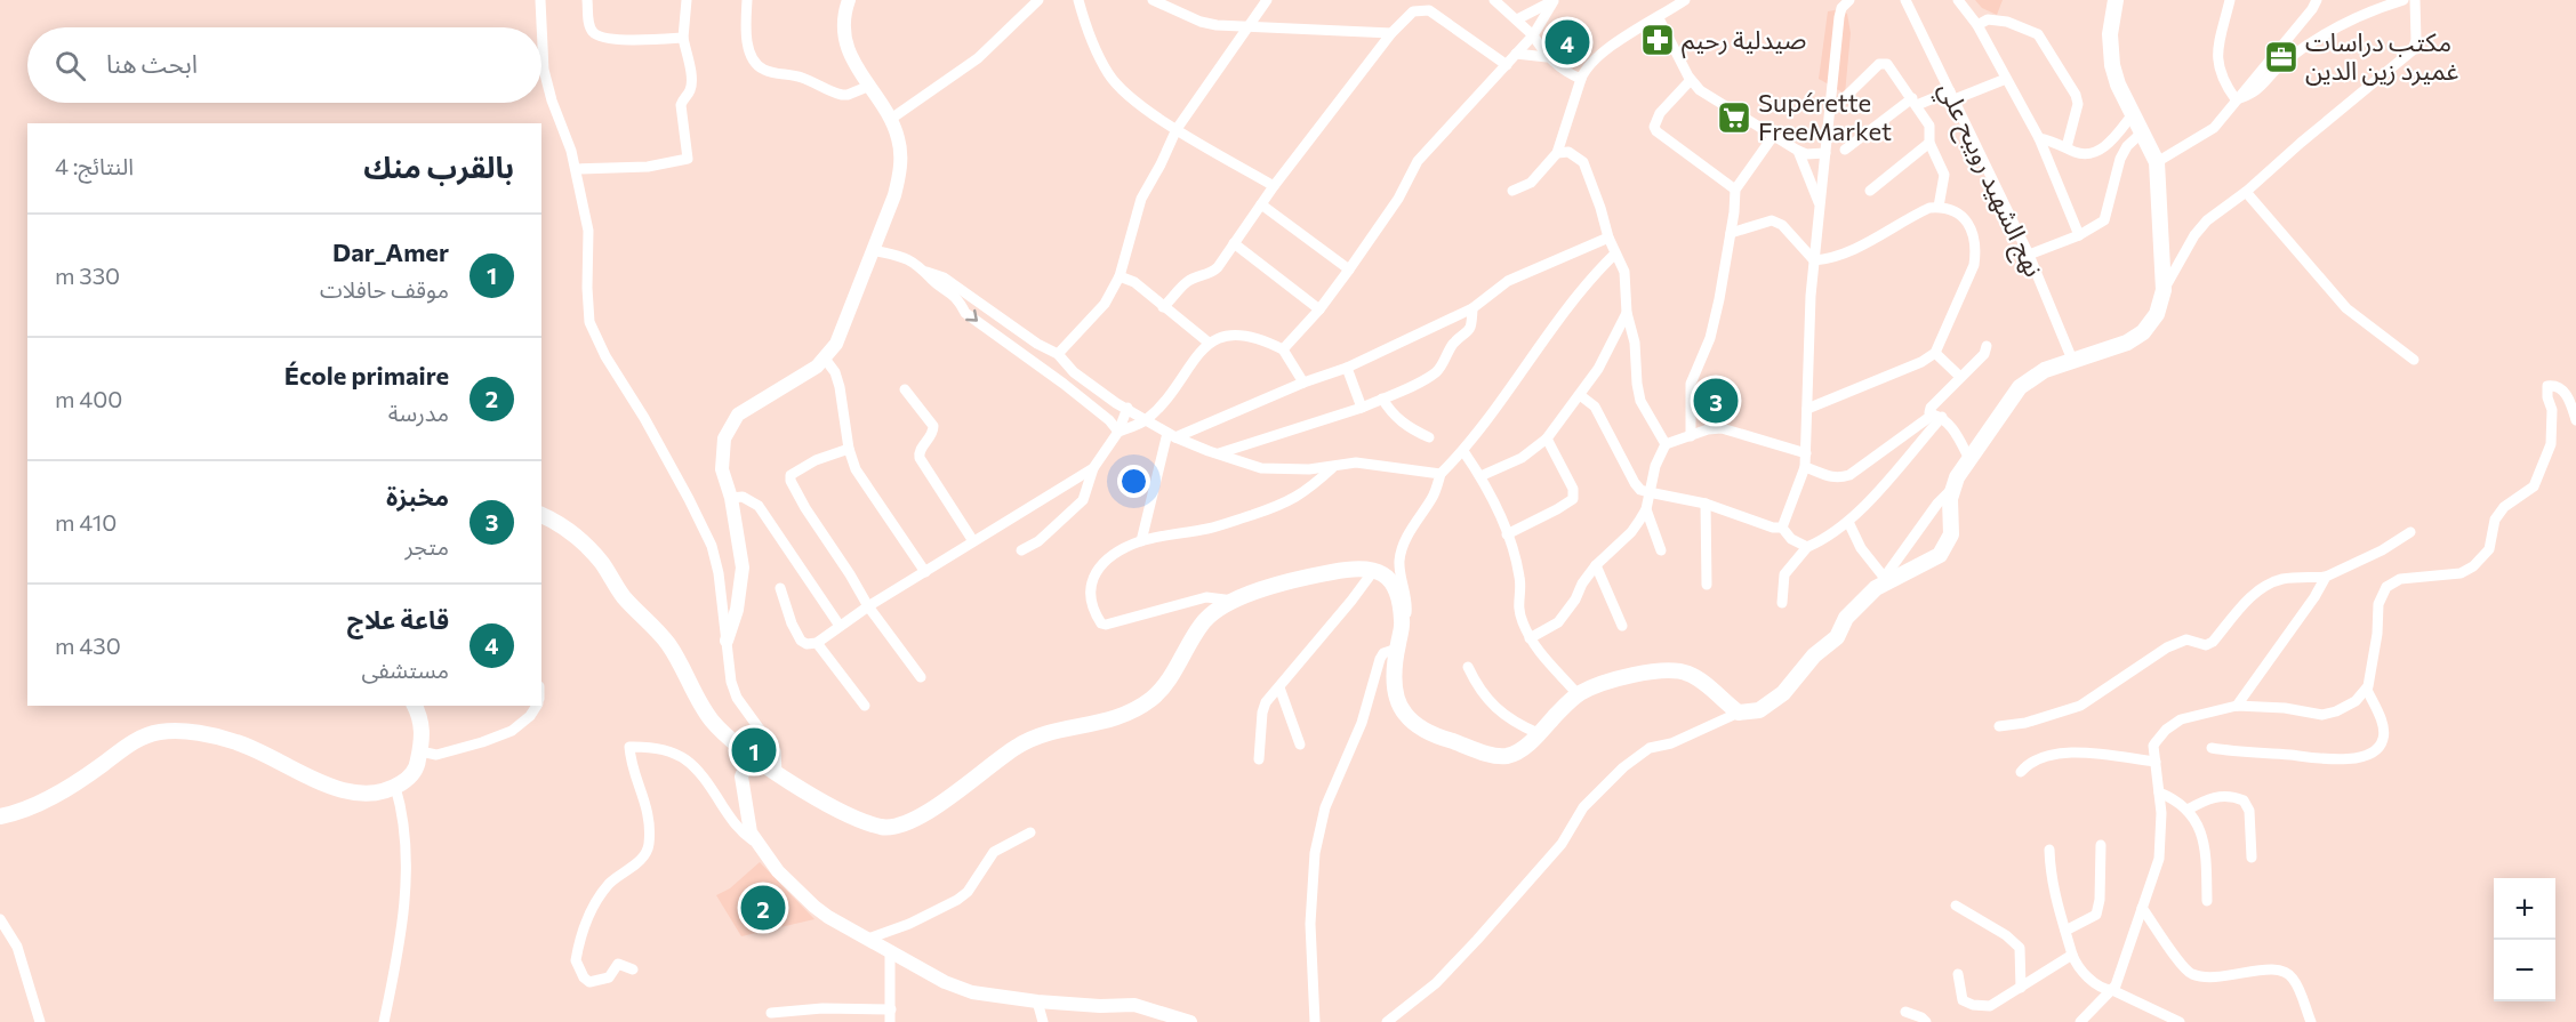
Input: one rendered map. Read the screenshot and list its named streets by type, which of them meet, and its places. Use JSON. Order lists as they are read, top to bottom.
{
  "streets": {
    "street": ["نهج الشهيد رويبح علي"]
  },
  "places": {
    "pharmacy": ["صيدلية رحيم"],
    "office": ["مكتب دراسات غميرد زين الدين"],
    "supermarket": ["Supérette FreeMarket"]
  },
  "page": {
    "pins": [
      "4",
      "3",
      "1",
      "2"
    ],
    "search": "ابحث هنا",
    "heading": ["بالقرب منك", "النتائج: 4"],
    "list": [
      {
        "mark": "1",
        "name": "Dar_Amer",
        "note": "موقف حافلات",
        "value": "330 m"
      },
      {
        "mark": "2",
        "name": "École primaire",
        "note": "مدرسة",
        "value": "400 m"
      },
      {
        "mark": "3",
        "name": "مخبزة",
        "note": "متجر",
        "value": "410 m"
      },
      {
        "mark": "4",
        "name": "قاعة علاج",
        "note": "مستشفى",
        "value": "430 m"
      }
    ],
    "map_buttons": ["+", "−"]
  }
}
